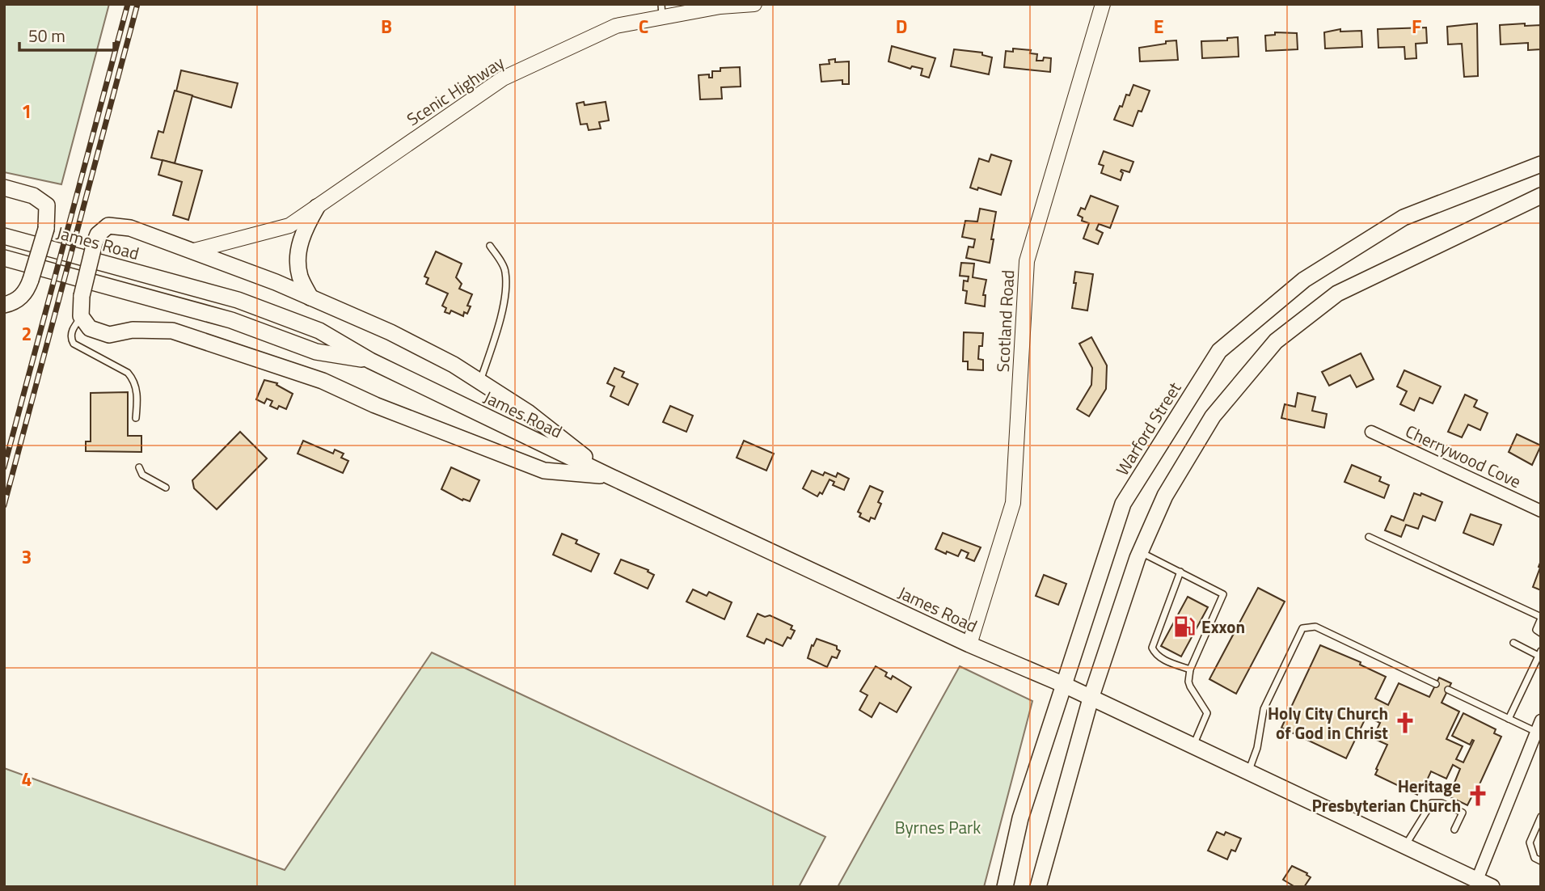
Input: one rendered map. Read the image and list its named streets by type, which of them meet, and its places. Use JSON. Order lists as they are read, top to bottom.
{
  "streets": {
    "main road": ["James Road", "Warford Street"],
    "street": ["Scenic Highway", "Scotland Road", "Cherrywood Cove"]
  },
  "crossings": [
    ["James Road", "Scotland Road"],
    ["James Road", "Warford Street"]
  ],
  "parks": ["Byrnes Park"],
  "places": {
    "fuel station": ["Exxon"],
    "church": ["Holy City Church of God in Christ", "Heritage Presbyterian Church"]
  },
  "scale_bar": "50 m",
  "grid": {
    "columns": [
      "B",
      "C",
      "D",
      "E",
      "F"
    ],
    "rows": [
      "1",
      "2",
      "3",
      "4"
    ]
  }
}
